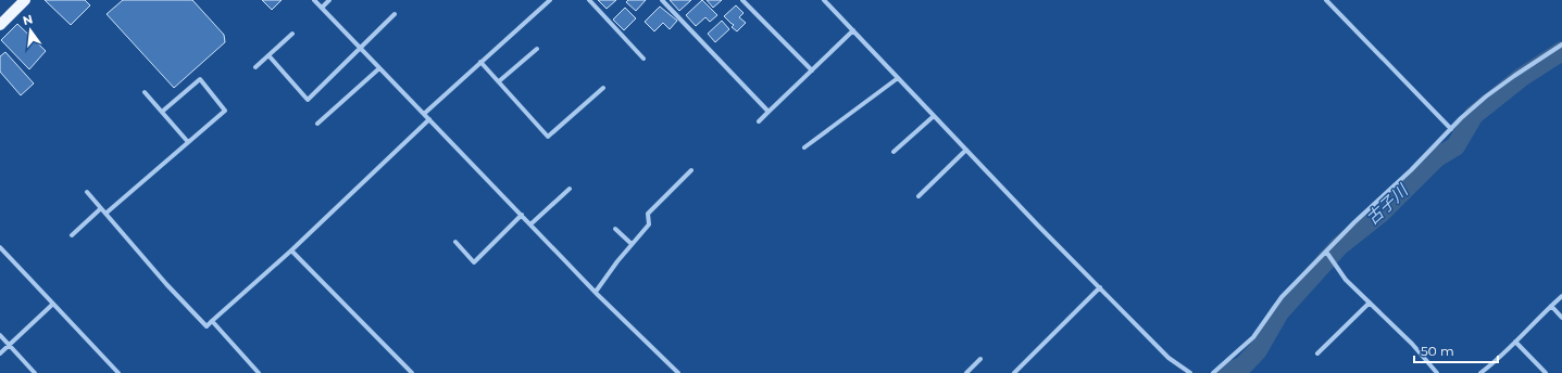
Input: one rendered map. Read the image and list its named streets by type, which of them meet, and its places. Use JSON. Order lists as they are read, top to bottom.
{
  "water": ["古子川"],
  "scale_bar": "50 m",
  "north": "top"
}
